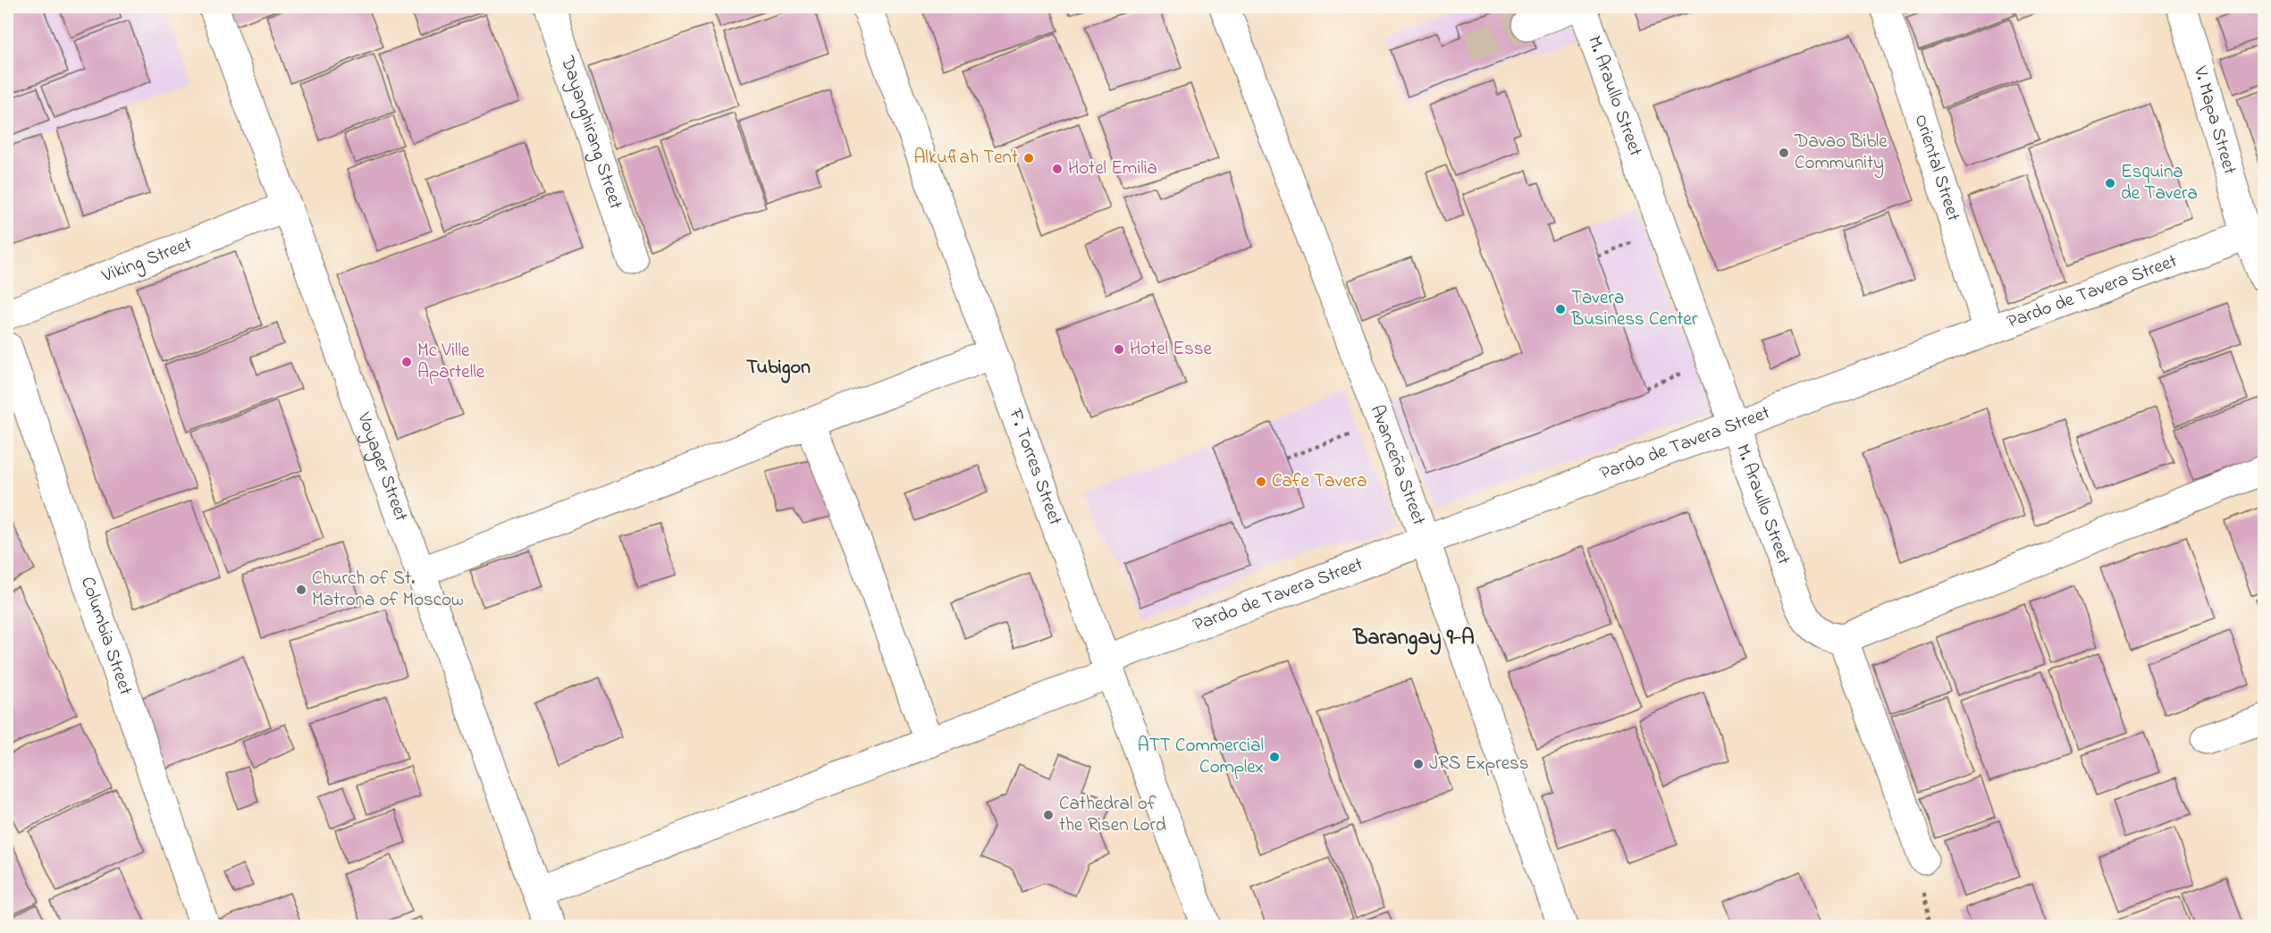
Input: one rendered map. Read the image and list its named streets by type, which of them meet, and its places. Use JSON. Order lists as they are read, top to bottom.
{
  "streets": {
    "street": [
      "M. Araullo Street",
      "V. Mapa Street",
      "Dayanghirang Street",
      "Oriental Street",
      "Viking Street",
      "Pardo de Tavera Street",
      "Avanceña Street",
      "Voyager Street",
      "F. Torres Street",
      "Columbia Street"
    ]
  },
  "crossings": [
    ["M. Araullo Street", "Pardo de Tavera Street"],
    ["V. Mapa Street", "Pardo de Tavera Street"],
    ["Oriental Street", "Pardo de Tavera Street"],
    ["Viking Street", "Voyager Street"],
    ["Pardo de Tavera Street", "Avanceña Street"],
    ["Pardo de Tavera Street", "Voyager Street"],
    ["Pardo de Tavera Street", "F. Torres Street"]
  ],
  "districts": ["Tubigon", "Barangay 9-A"],
  "places": [
    "Davao Bible Community",
    "Alkufiah Tent",
    "Hotel Emilia",
    "Esquina de Tavera",
    "Tavera Business Center",
    "Hotel Esse",
    "Mc Ville Apartelle",
    "Cafe Tavera",
    "Church of St. Matrona of Moscow",
    "ATT Commercial Complex",
    "JRS Express",
    "Cathedral of the Risen Lord"
  ]
}
